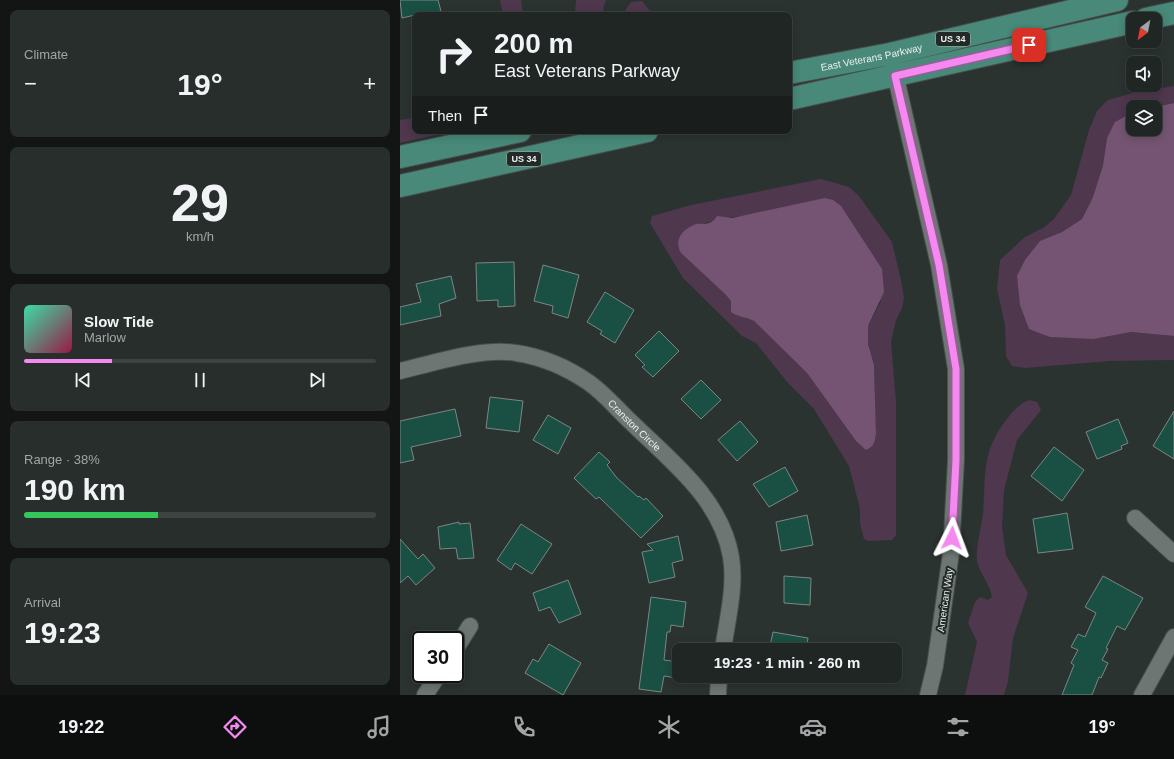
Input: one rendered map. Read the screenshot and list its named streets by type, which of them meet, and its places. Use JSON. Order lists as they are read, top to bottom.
{
  "streets": {
    "main road": ["US 34", "East Veterans Parkway"],
    "street": ["Cranston Circle", "American Way"]
  },
  "crossings": [
    ["US 34", "American Way"],
    ["East Veterans Parkway", "American Way"]
  ],
  "north": "bottom left",
  "page": {
    "tile": [
      "Climate",
      ["29", "km/h"],
      ["Range · 38%", "190 km"],
      ["Arrival", "19:23"]
    ],
    "turn": ["200 m", "East Veterans Parkway"],
    "heat": ["−", "19°", "+"],
    "then": "Then",
    "song": ["Slow Tide", "Marlow"],
    "limit": "30",
    "trip": "19:23 · 1 min · 260 m",
    "tabs": ["19:22", "19°"]
  }
}
